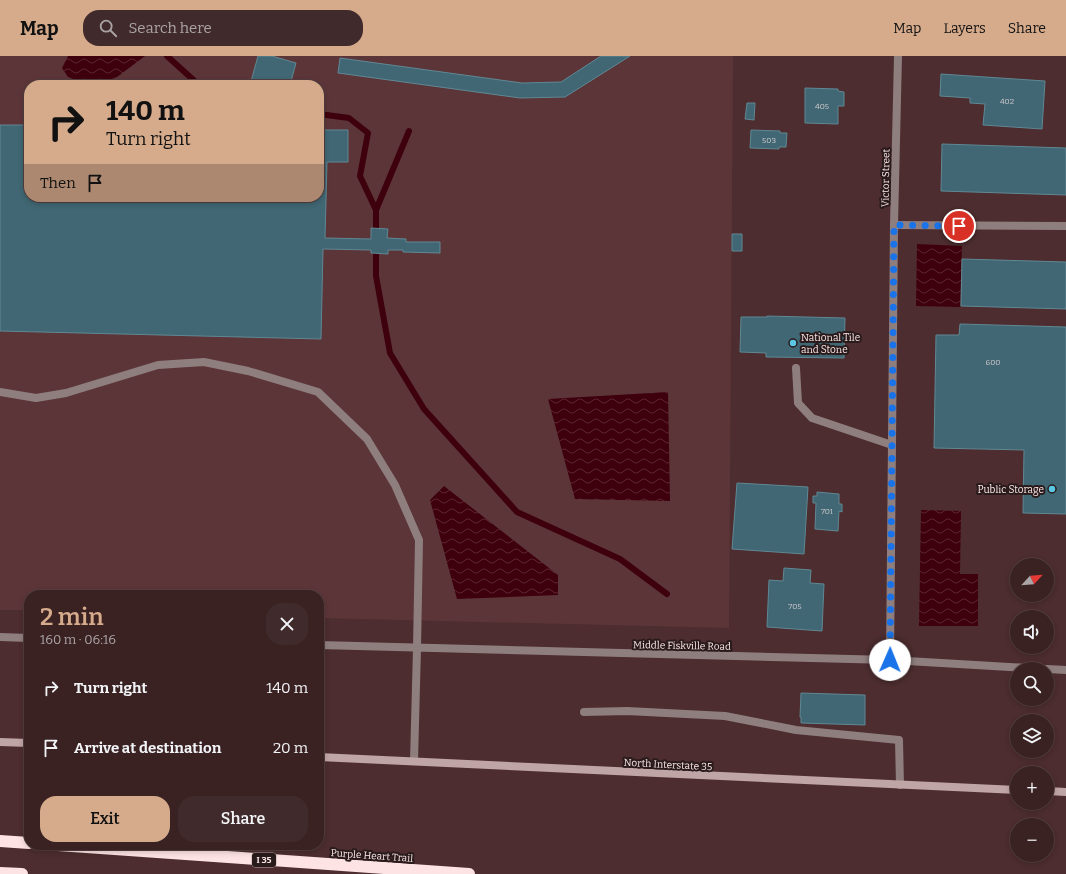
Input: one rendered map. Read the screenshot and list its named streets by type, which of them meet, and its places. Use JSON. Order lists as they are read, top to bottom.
{
  "streets": {
    "highway": ["Purple Heart Trail", "I 35"],
    "main road": ["North Interstate 35"],
    "street": ["Victor Street", "Middle Fiskville Road"]
  },
  "crossings": [
    ["Victor Street", "Middle Fiskville Road"]
  ],
  "places": ["National Tile and Stone", "Public Storage"],
  "house_numbers": [
    "402",
    "405",
    "503",
    "600",
    "701",
    "705"
  ],
  "north": "top right",
  "page": {
    "header": "Map",
    "search": "Search here",
    "nav": ["Map", "Layers", "Share"],
    "turn": ["140 m", "Turn right"],
    "then": "Then",
    "map_buttons": ["+", "−"],
    "heading": ["2 min", "160 m · 06:16"],
    "list": [
      {
        "name": "Turn right",
        "value": "140 m"
      },
      {
        "name": "Arrive at destination",
        "value": "20 m"
      }
    ],
    "buttons": ["Exit", "Share"]
  }
}
